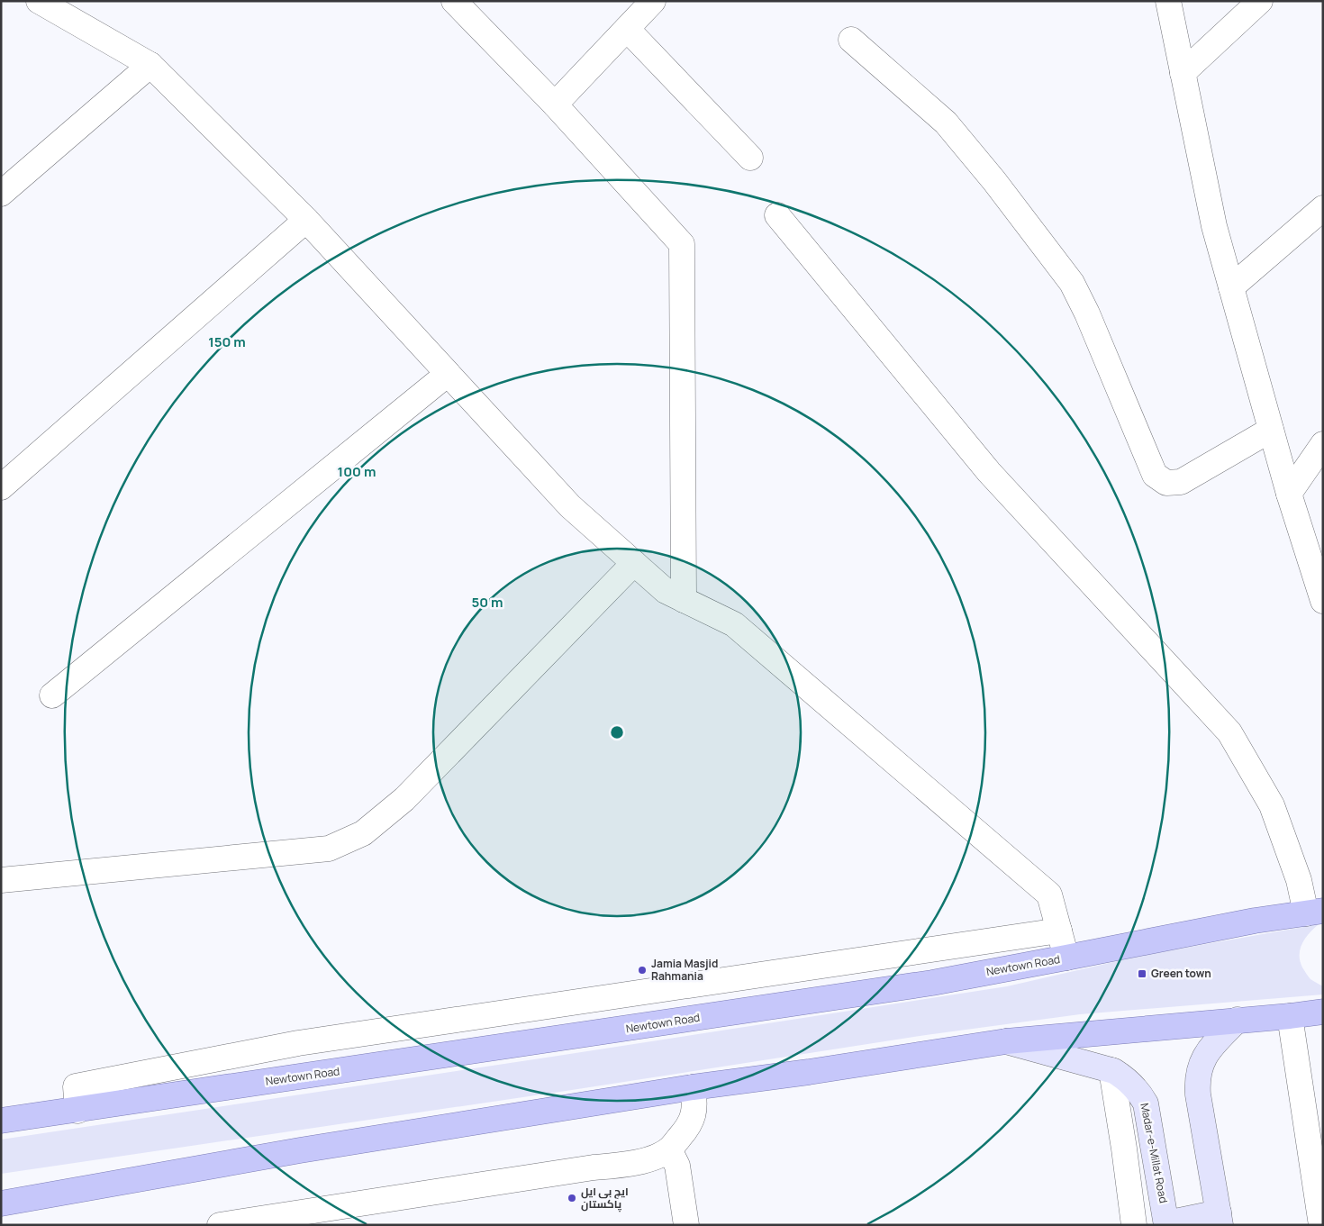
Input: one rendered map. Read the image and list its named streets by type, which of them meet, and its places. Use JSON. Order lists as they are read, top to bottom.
{
  "streets": {
    "main road": ["Newtown Road", "Madar-e-Millat Road"]
  },
  "places": {
    "other": ["Jamia Masjid Rahmania", "ایچ بی ایل پاکستان"],
    "transit": ["Green town"]
  },
  "rings": ["150 m", "100 m", "50 m"]
}
